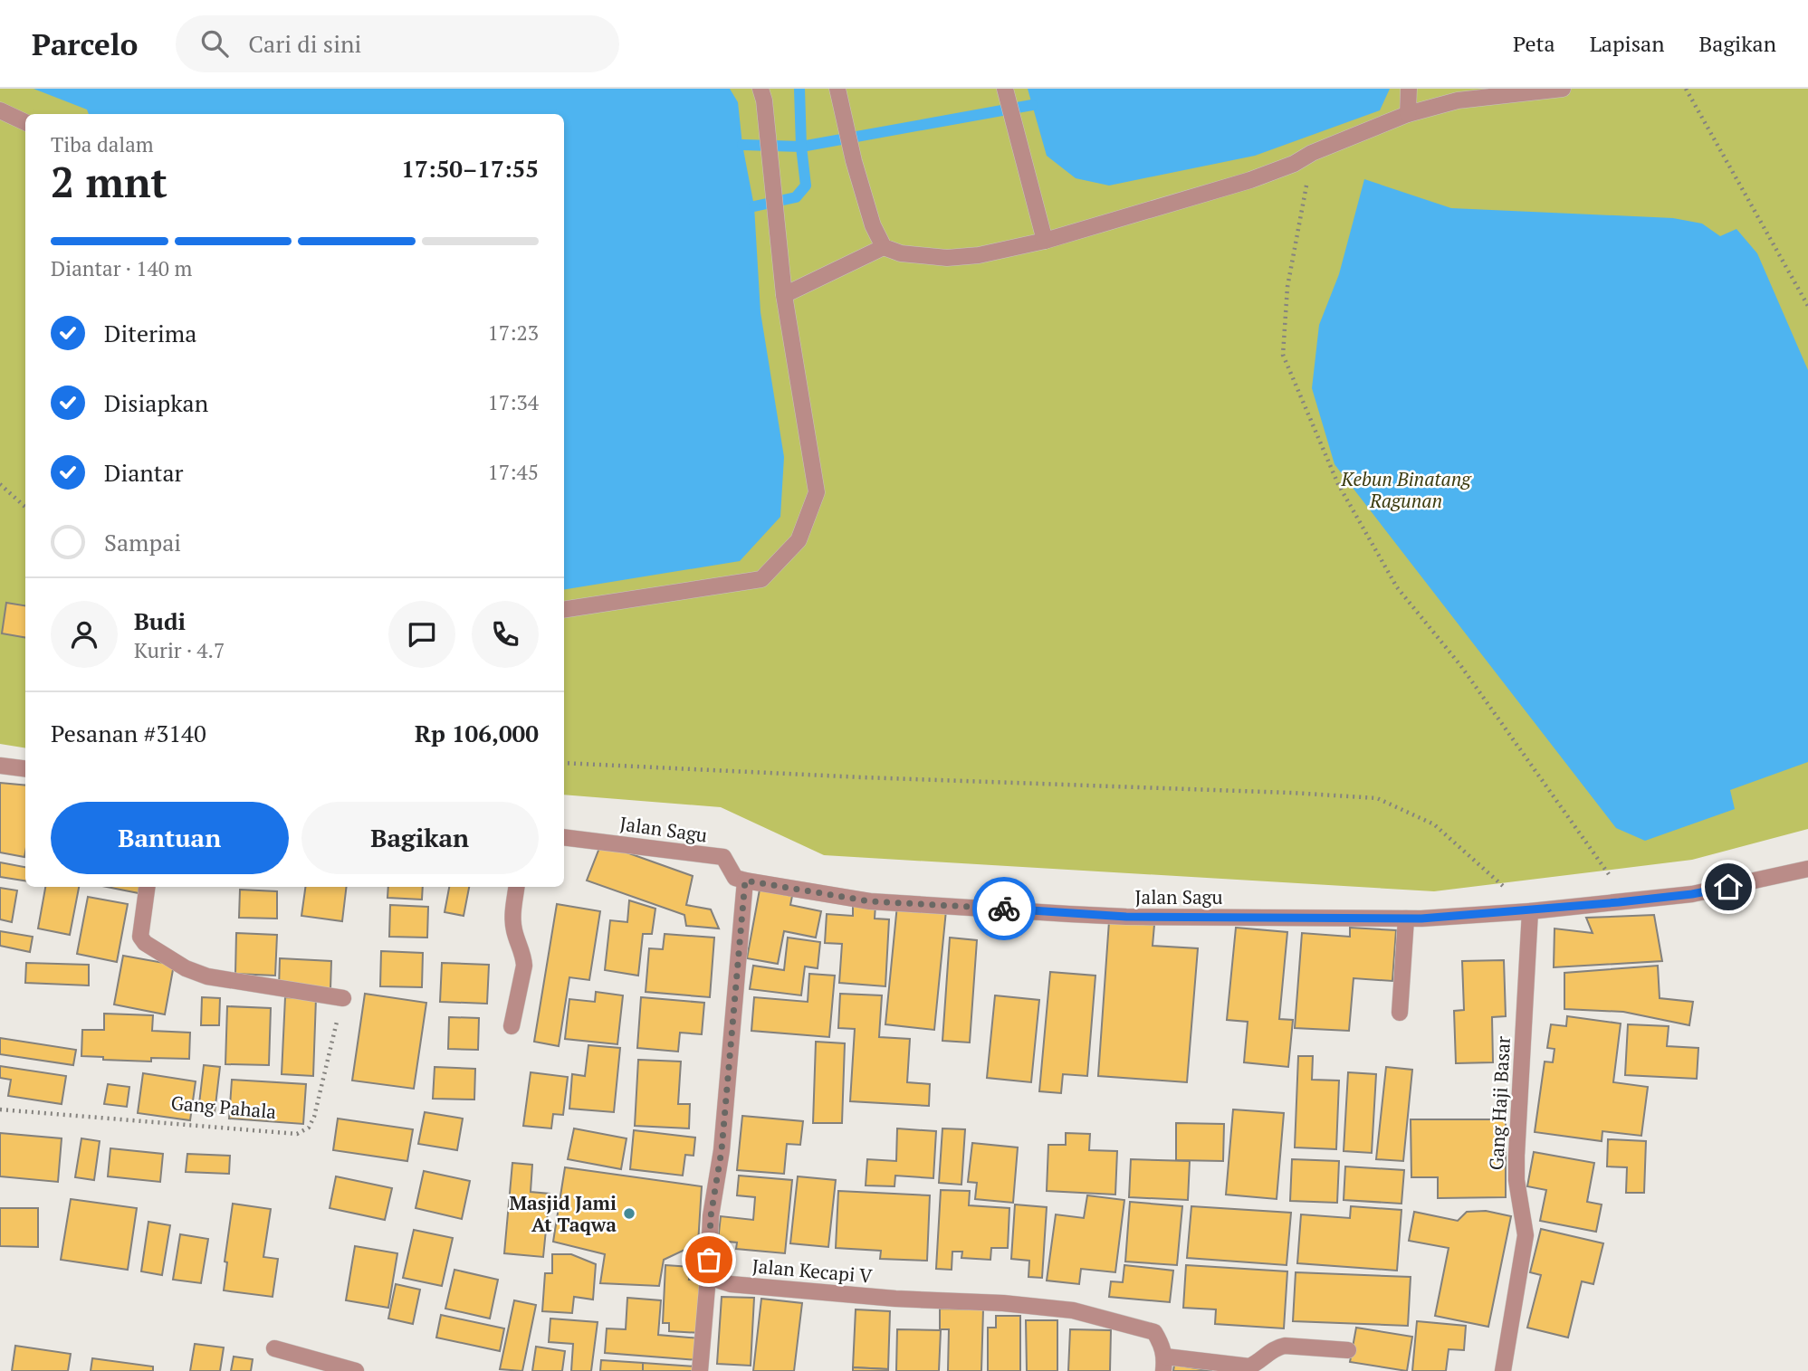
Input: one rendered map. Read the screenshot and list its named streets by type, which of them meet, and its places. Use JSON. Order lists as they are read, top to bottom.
{
  "streets": {
    "street": ["Jalan Sagu", "Gang Haji Basar", "Jalan Kecapi V"],
    "path": ["Gang Pahala"]
  },
  "crossings": [
    ["Jalan Sagu", "Gang Haji Basar"]
  ],
  "parks": ["Kebun Binatang Ragunan"],
  "places": ["Masjid Jami At Taqwa"],
  "page": {
    "header": "Parcelo",
    "search": "Cari di sini",
    "nav": ["Peta", "Lapisan", "Bagikan"],
    "heading": ["2 mnt", "Tiba dalam", "17:50–17:55"],
    "panel": [
      "Budi",
      "Kurir · 4.7",
      "Pesanan #3140",
      "Rp 106,000"
    ],
    "bar": "Diantar · 140 m",
    "list": [
      ["Diterima", "17:23"],
      ["Disiapkan", "17:34"],
      ["Diantar", "17:45"],
      "Sampai"
    ],
    "buttons": ["Bantuan", "Bagikan"]
  }
}
